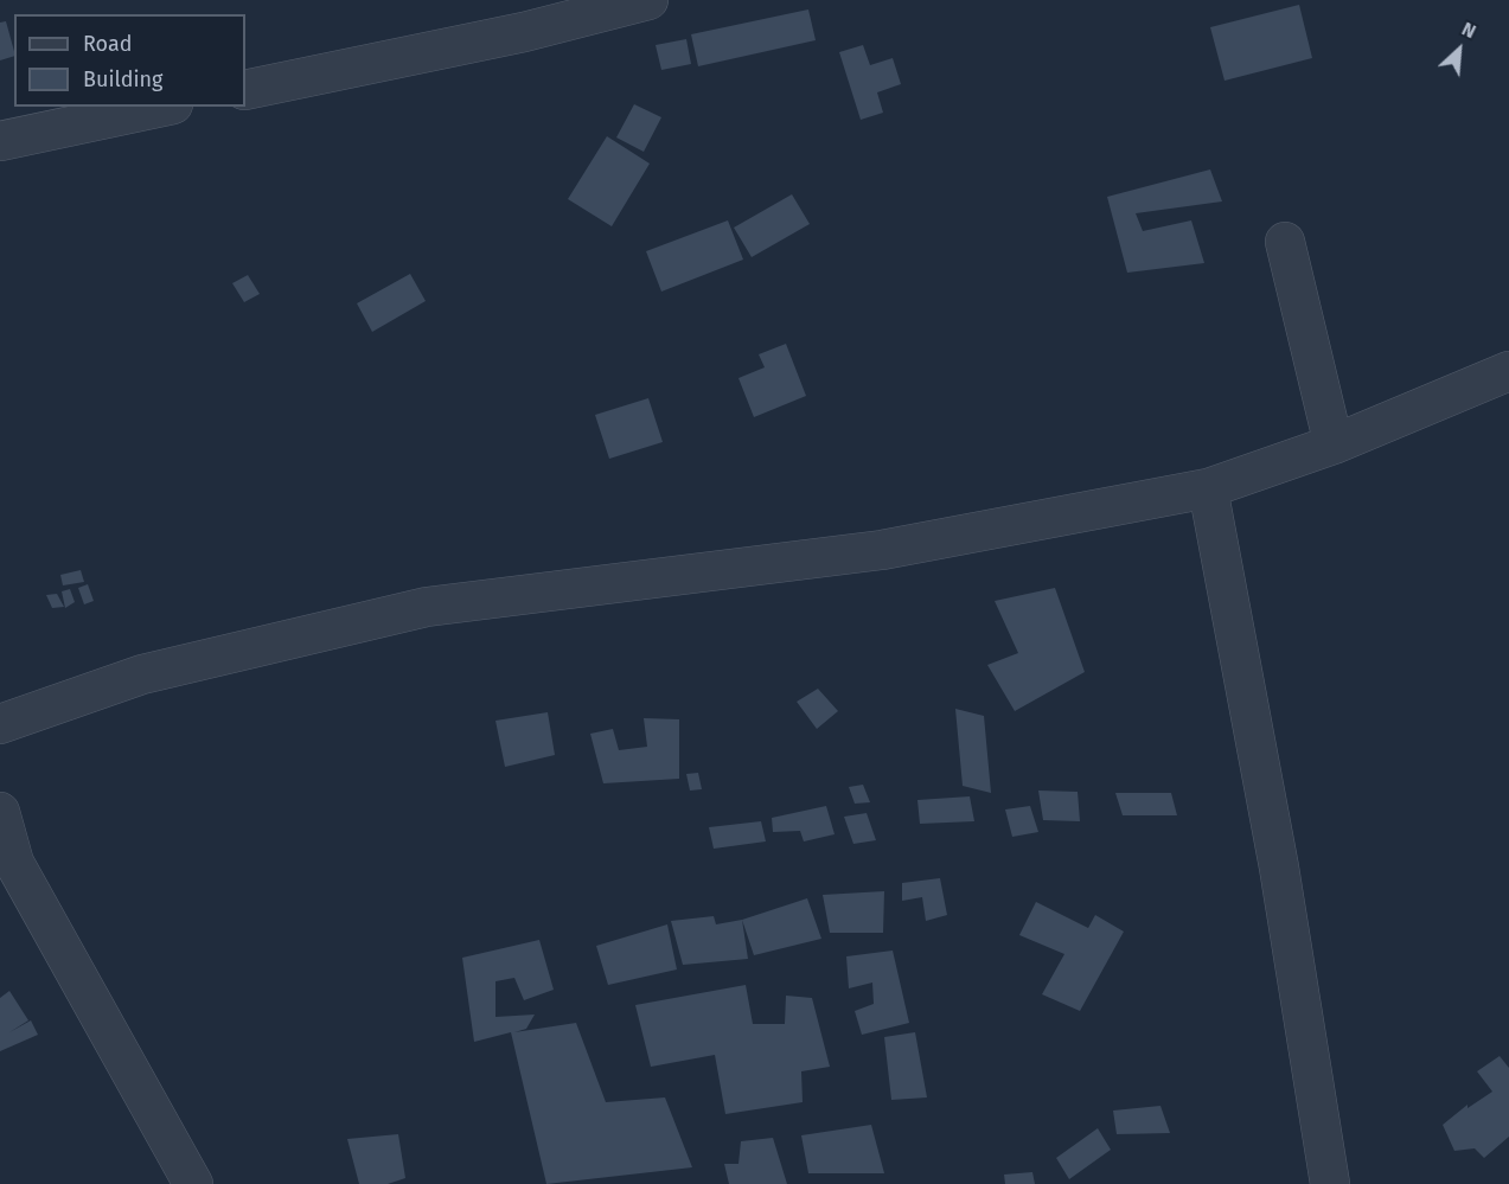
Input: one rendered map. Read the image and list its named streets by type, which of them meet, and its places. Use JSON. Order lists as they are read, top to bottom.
{
  "legend": ["Road", "Building"],
  "north": "top right"
}
